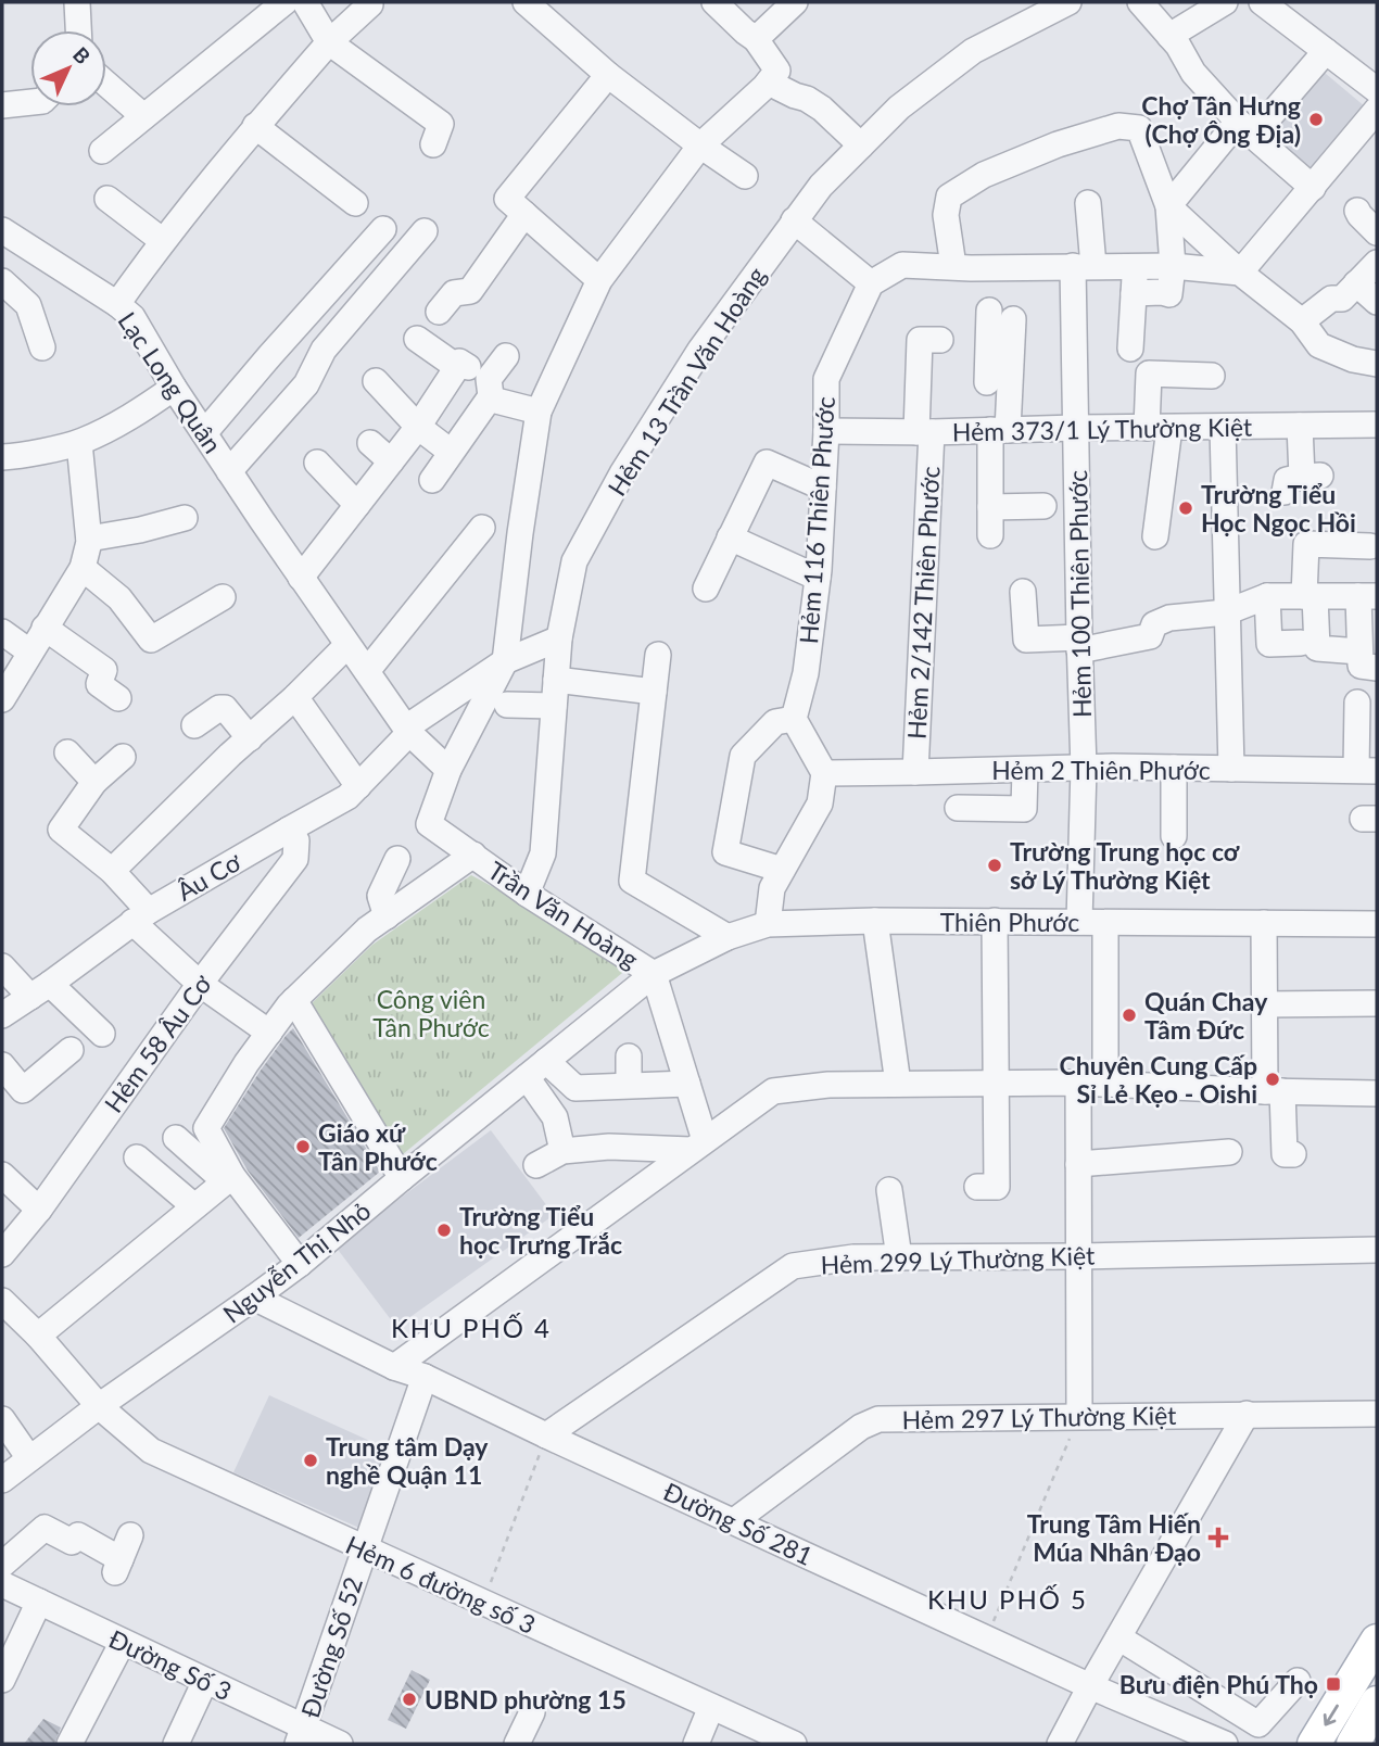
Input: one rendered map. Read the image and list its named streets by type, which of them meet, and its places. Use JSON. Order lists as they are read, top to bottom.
{
  "streets": {
    "street": [
      "Hẻm 13 Trần Văn Hoàng",
      "Lạc Long Quân",
      "Hẻm 373/1 Lý Thường Kiệt",
      "Hẻm 116 Thiên Phước",
      "Hẻm 100 Thiên Phước",
      "Hẻm 2/142 Thiên Phước",
      "Hẻm 2 Thiên Phước",
      "Âu Cơ",
      "Trần Văn Hoàng",
      "Thiên Phước",
      "Hẻm 58 Âu Cơ",
      "Hẻm 299 Lý Thường Kiệt",
      "Nguyễn Thị Nhỏ",
      "Hẻm 297 Lý Thường Kiệt",
      "Đường Số 281",
      "Hẻm 6 đường số 3",
      "Đường Số 52",
      "Đường Số 3"
    ]
  },
  "crossings": [
    ["Hẻm 13 Trần Văn Hoàng", "Trần Văn Hoàng"],
    ["Lạc Long Quân", "Âu Cơ"],
    ["Lạc Long Quân", "Trần Văn Hoàng"],
    ["Hẻm 373/1 Lý Thường Kiệt", "Hẻm 116 Thiên Phước"],
    ["Hẻm 373/1 Lý Thường Kiệt", "Hẻm 100 Thiên Phước"],
    ["Hẻm 373/1 Lý Thường Kiệt", "Hẻm 2/142 Thiên Phước"],
    ["Hẻm 100 Thiên Phước", "Hẻm 2 Thiên Phước"],
    ["Hẻm 100 Thiên Phước", "Thiên Phước"],
    ["Hẻm 2/142 Thiên Phước", "Hẻm 2 Thiên Phước"],
    ["Âu Cơ", "Trần Văn Hoàng"],
    ["Âu Cơ", "Hẻm 58 Âu Cơ"],
    ["Trần Văn Hoàng", "Thiên Phước"],
    ["Trần Văn Hoàng", "Nguyễn Thị Nhỏ"],
    ["Thiên Phước", "Nguyễn Thị Nhỏ"],
    ["Hẻm 299 Lý Thường Kiệt", "Đường Số 281"],
    ["Nguyễn Thị Nhỏ", "Đường Số 281"],
    ["Nguyễn Thị Nhỏ", "Hẻm 6 đường số 3"],
    ["Hẻm 297 Lý Thường Kiệt", "Đường Số 281"],
    ["Đường Số 281", "Đường Số 52"],
    ["Hẻm 6 đường số 3", "Đường Số 52"],
    ["Đường Số 52", "Đường Số 3"]
  ],
  "districts": ["KHU PHỐ 4", "KHU PHỐ 5"],
  "parks": ["Công viên Tân Phước"],
  "places": {
    "other": [
      "Chợ Tân Hưng (Chợ Ông Địa)",
      "Trường Tiểu Học Ngọc Hồi",
      "Trường Trung học cơ sở Lý Thường Kiệt",
      "Quán Chay Tâm Đức",
      "Chuyên Cung Cấp Sỉ Lẻ Kẹo - Oishi",
      "Giáo xứ Tân Phước",
      "Trường Tiểu học Trưng Trắc",
      "Trung tâm Dạy nghề Quận 11",
      "UBND phường 15"
    ],
    "health": ["Trung Tâm Hiến Múa Nhân Đạo"],
    "transit": ["Bưu điện Phú Thọ"]
  },
  "north": "top right"
}
